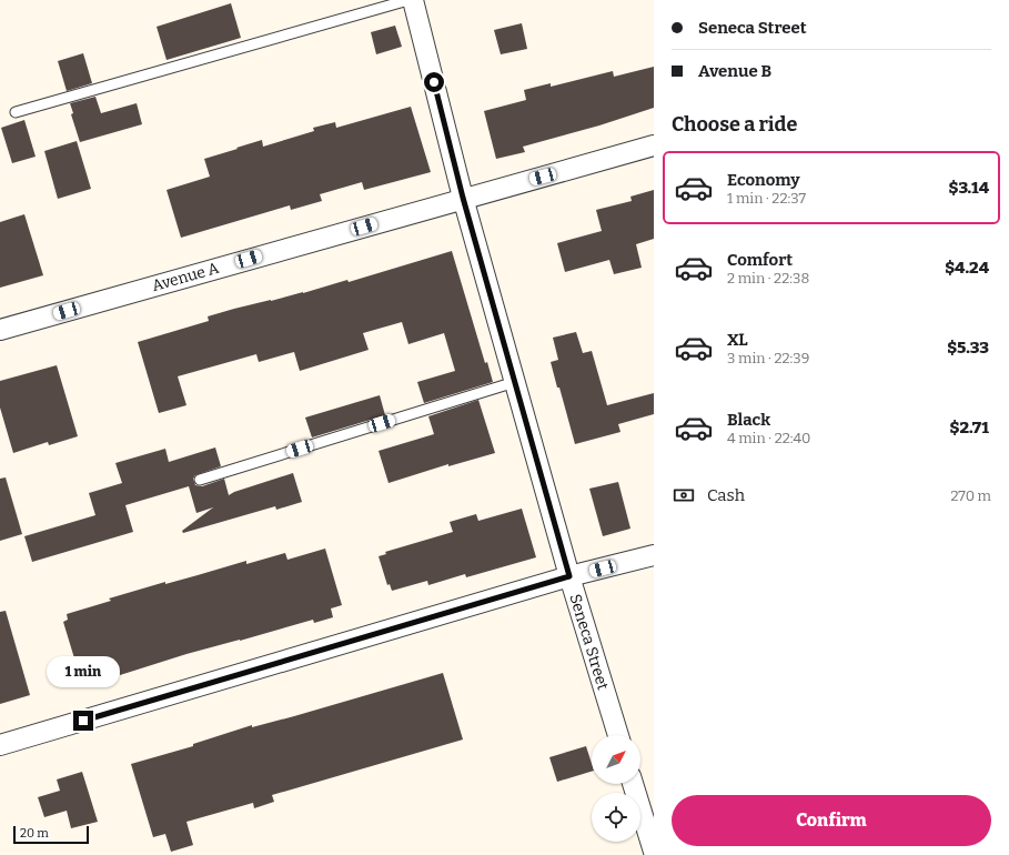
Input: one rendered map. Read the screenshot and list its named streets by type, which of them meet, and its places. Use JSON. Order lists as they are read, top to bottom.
{
  "streets": {
    "street": ["Avenue A", "Seneca Street"]
  },
  "crossings": [
    ["Avenue A", "Seneca Street"]
  ],
  "scale_bar": "20 m",
  "north": "top right",
  "page": {
    "banner": ["Seneca Street", "Avenue B"],
    "heading": "Choose a ride",
    "list": [
      {
        "name": "Economy",
        "note": "1 min · 22:37",
        "value": "$3.14"
      },
      {
        "name": "Comfort",
        "note": "2 min · 22:38",
        "value": "$4.24"
      },
      {
        "name": "XL",
        "note": "3 min · 22:39",
        "value": "$5.33"
      },
      {
        "name": "Black",
        "note": "4 min · 22:40",
        "value": "$2.71"
      }
    ],
    "pay": ["Cash", "270 m"],
    "bubble": "1 min",
    "buttons": "Confirm",
    "scale": "20 m"
  }
}
